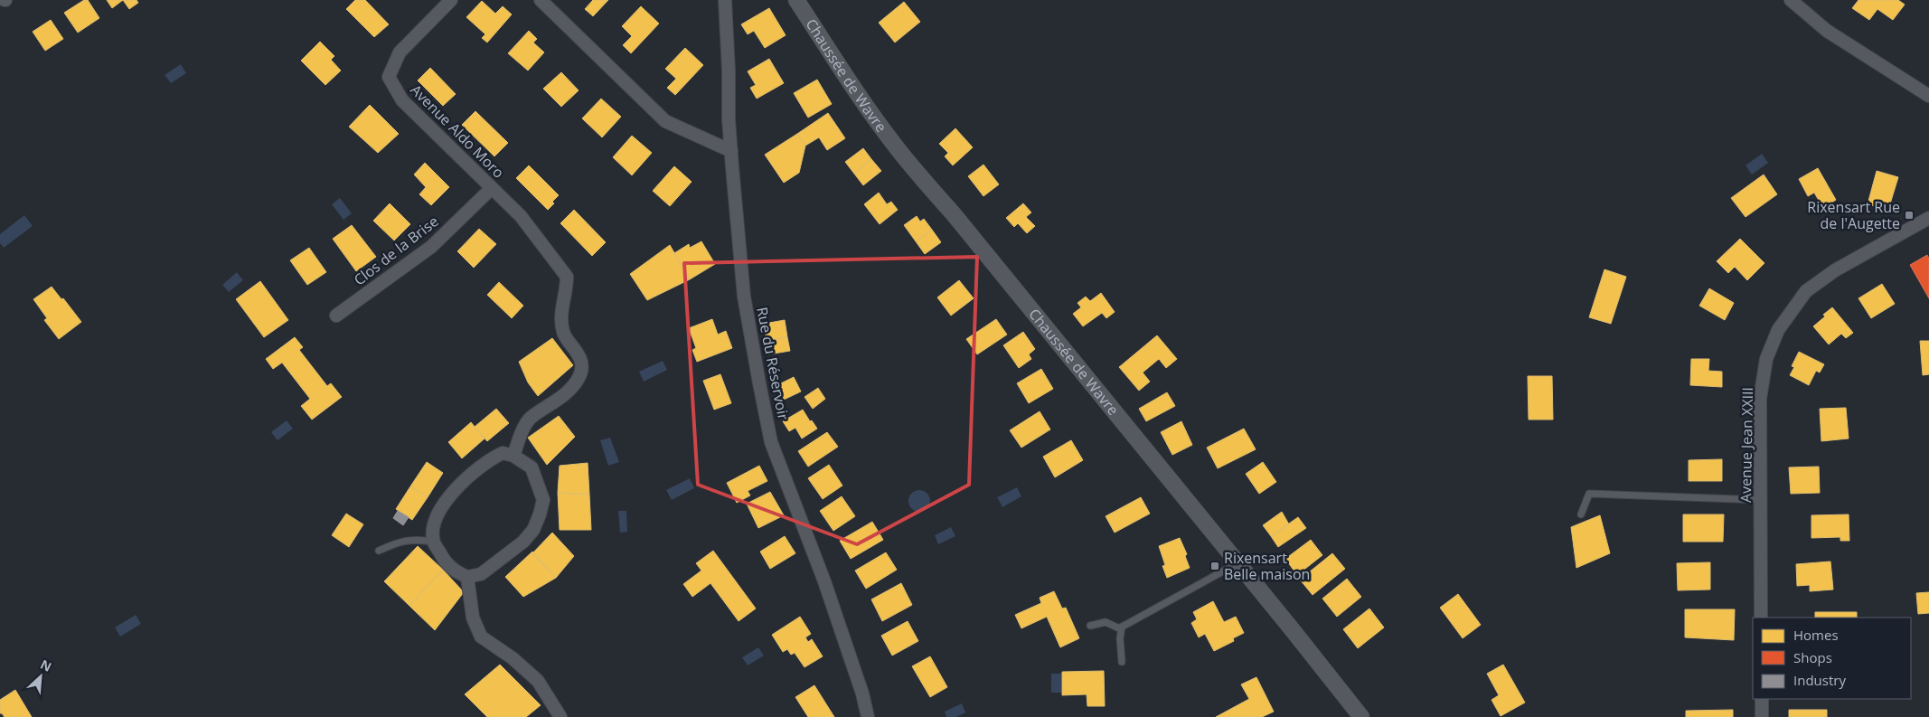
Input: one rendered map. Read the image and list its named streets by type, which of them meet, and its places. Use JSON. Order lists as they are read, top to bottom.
{
  "streets": {
    "street": [
      "Chaussée de Wavre",
      "Avenue Aldo Moro",
      "Clos de la Brise",
      "Rue du Réservoir",
      "Avenue Jean XXIII"
    ]
  },
  "crossings": [
    ["Avenue Aldo Moro", "Clos de la Brise"]
  ],
  "places": {
    "transit": ["Rixensart Rue de l'Augette", "Rixensart Belle maison"]
  },
  "legend": ["Homes", "Shops", "Industry"],
  "north": "top right"
}
